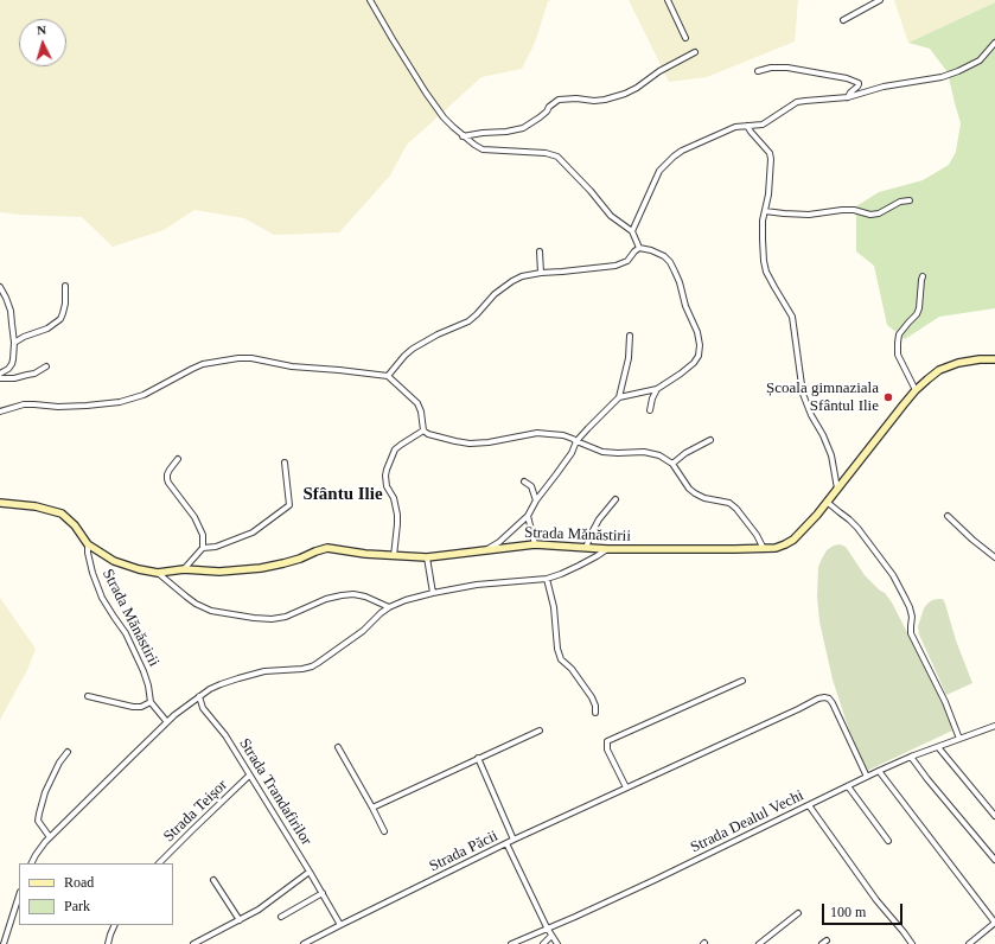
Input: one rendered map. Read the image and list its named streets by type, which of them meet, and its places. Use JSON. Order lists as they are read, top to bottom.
{
  "streets": {
    "street": [
      "Strada Mănăstirii",
      "Strada Trandafirilor",
      "Strada Teișor",
      "Strada Dealul Vechi",
      "Strada Păcii"
    ]
  },
  "crossings": [
    ["Strada Trandafirilor", "Strada Teișor"],
    ["Strada Trandafirilor", "Strada Păcii"],
    ["Strada Dealul Vechi", "Strada Păcii"]
  ],
  "districts": ["Sfântu Ilie"],
  "places": ["Școala gimnaziala Sfântul Ilie"],
  "legend": ["Road", "Park"],
  "scale_bar": "100 m",
  "north": "top"
}
